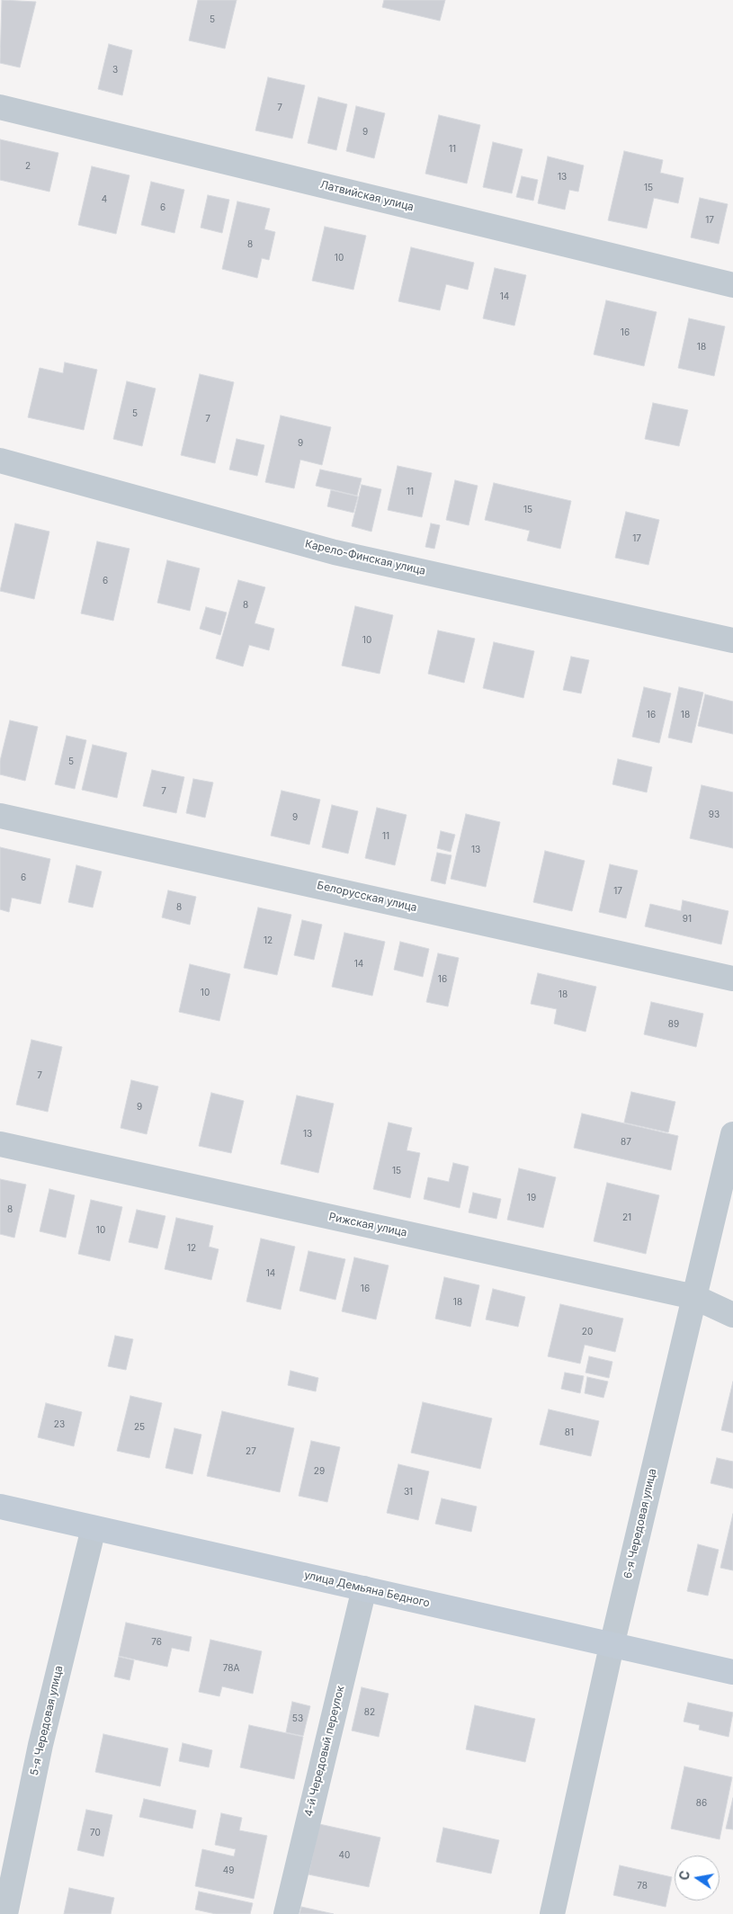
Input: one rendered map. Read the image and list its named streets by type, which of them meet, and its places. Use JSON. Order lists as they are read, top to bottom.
{
  "streets": {
    "main road": ["улица Демьяна Бедного"],
    "street": [
      "Латвийская улица",
      "Карело-Финская улица",
      "Белорусская улица",
      "Рижская улица",
      "6-я Чередовая улица",
      "5-я Чередовая улица",
      "4-й Чередовый переулок"
    ]
  },
  "crossings": [
    ["Рижская улица", "6-я Чередовая улица"],
    ["6-я Чередовая улица", "улица Демьяна Бедного"],
    ["улица Демьяна Бедного", "5-я Чередовая улица"],
    ["улица Демьяна Бедного", "4-й Чередовый переулок"]
  ],
  "house_numbers": [
    "5",
    "3",
    "7",
    "9",
    "11",
    "2",
    "13",
    "15",
    "4",
    "6",
    "17",
    "8",
    "10",
    "14",
    "16",
    "18",
    "5",
    "7",
    "9",
    "11",
    "15",
    "17",
    "6",
    "8",
    "10",
    "16",
    "18",
    "5",
    "7",
    "93",
    "9",
    "11",
    "13",
    "6",
    "17",
    "8",
    "91",
    "12",
    "14",
    "16",
    "10",
    "18",
    "89",
    "7",
    "9",
    "13",
    "87",
    "15",
    "19",
    "8",
    "21",
    "10",
    "12",
    "14",
    "16",
    "18",
    "20",
    "23",
    "25",
    "81",
    "27",
    "29",
    "31",
    "76",
    "78А",
    "82",
    "53",
    "86",
    "70",
    "40",
    "49",
    "78"
  ],
  "north": "left"
}
